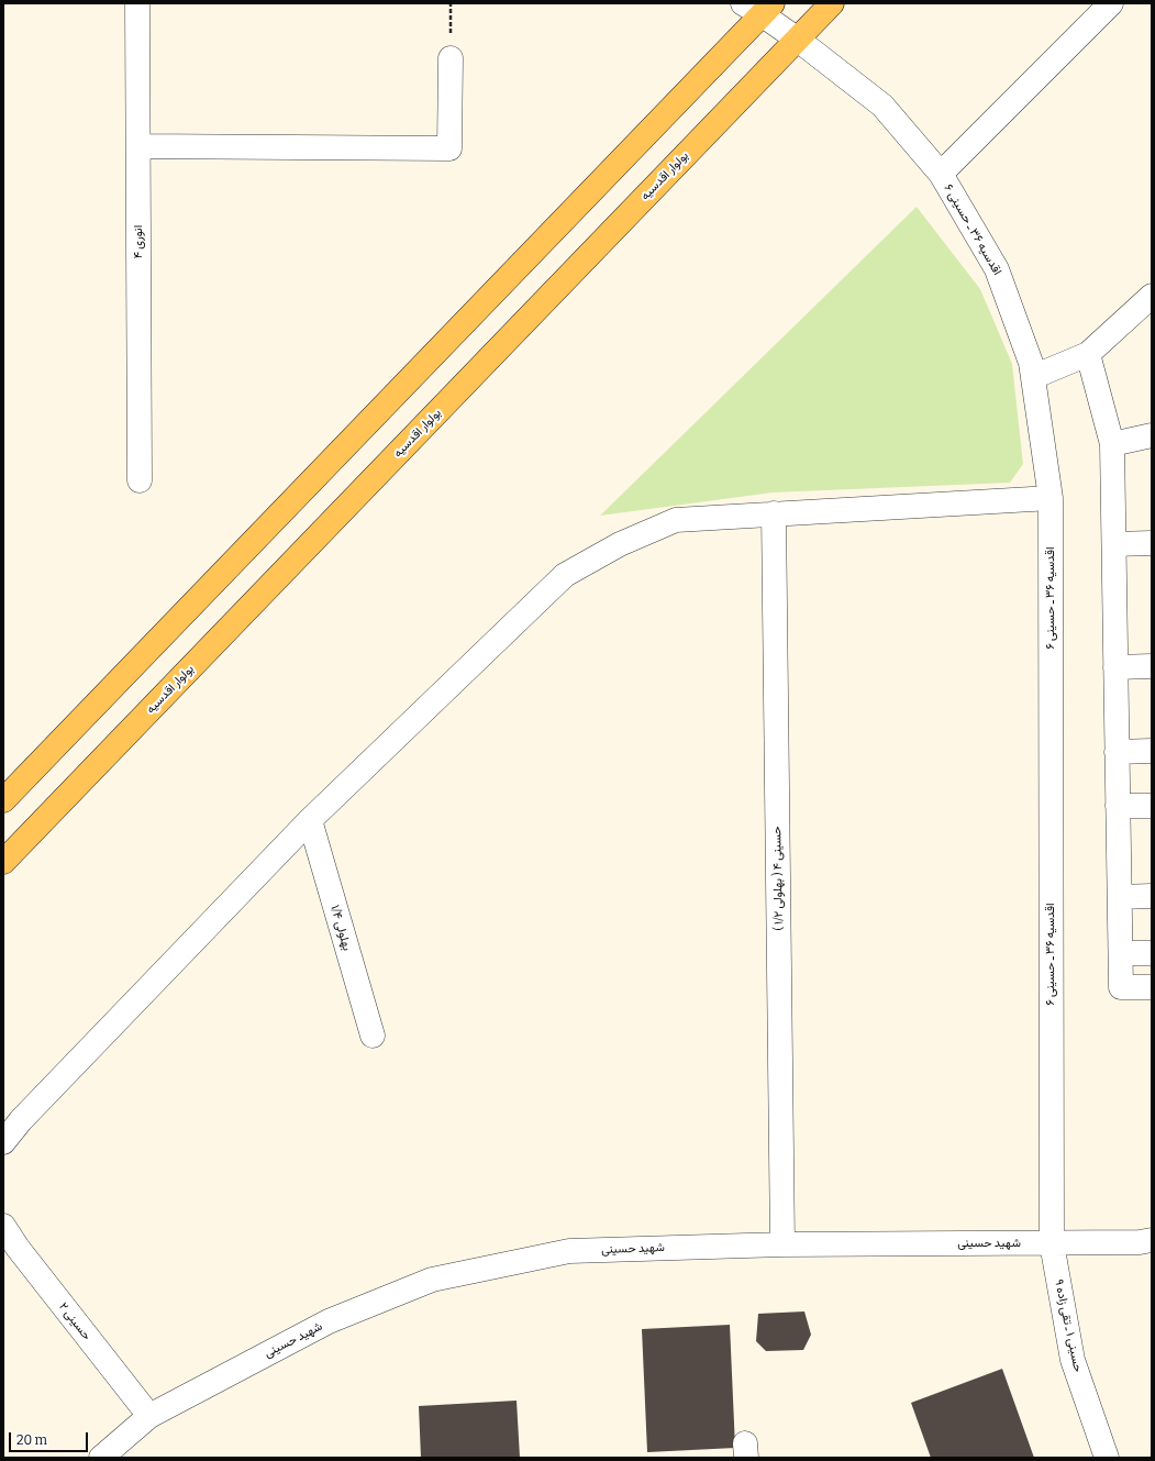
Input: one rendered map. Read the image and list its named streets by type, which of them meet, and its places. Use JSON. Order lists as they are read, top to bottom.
{
  "streets": {
    "main road": ["بولوار اقدسیه"],
    "street": [
      "اقدسیه ۳۶ ـ حسینی ۶",
      "انوری ۴",
      "حسینی ۴ ( بهلولی ۱/۲ )",
      "بهلولی ۱/۴",
      "شهید حسینی",
      "حسینی ۲",
      "حسینی ۱ ـ تقی زاده ۹"
    ]
  },
  "crossings": [
    ["بولوار اقدسیه", "اقدسیه ۳۶ ـ حسینی ۶"],
    ["اقدسیه ۳۶ ـ حسینی ۶", "شهید حسینی"],
    ["اقدسیه ۳۶ ـ حسینی ۶", "حسینی ۱ ـ تقی زاده ۹"],
    ["حسینی ۴ ( بهلولی ۱/۲ )", "شهید حسینی"],
    ["شهید حسینی", "حسینی ۲"],
    ["شهید حسینی", "حسینی ۱ ـ تقی زاده ۹"]
  ],
  "scale_bar": "20 m"
}
